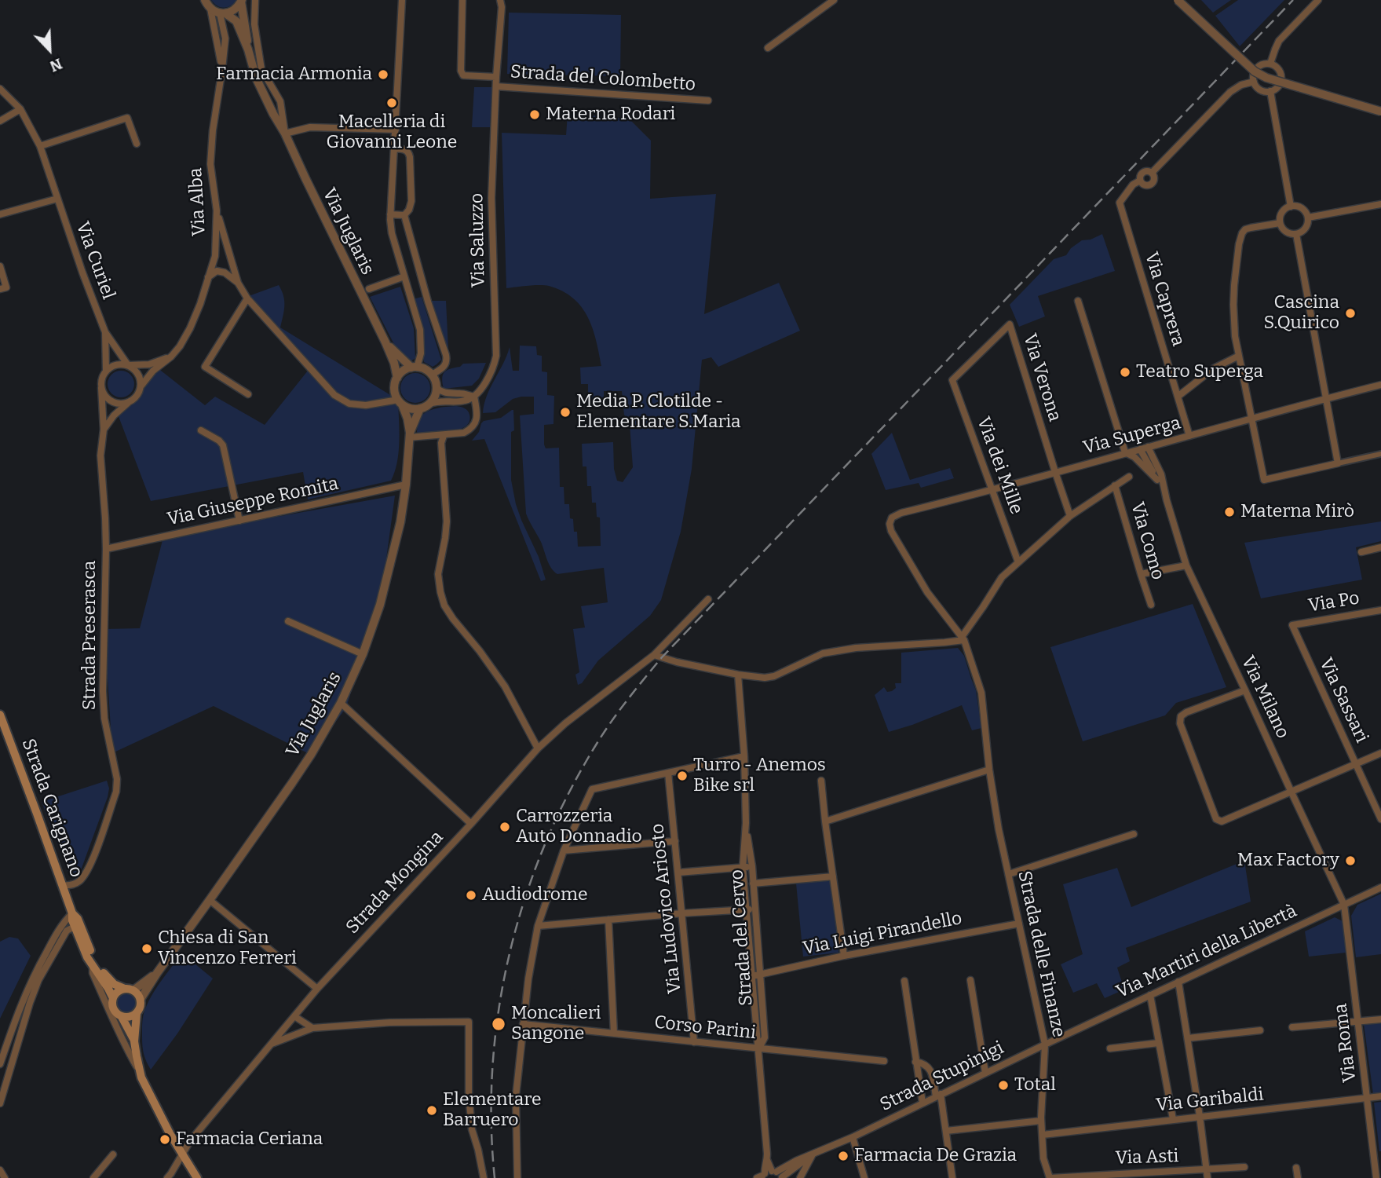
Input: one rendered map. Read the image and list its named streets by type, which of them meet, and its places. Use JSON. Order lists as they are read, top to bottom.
{
  "streets": {
    "main road": ["Strada Carignano"],
    "street": [
      "Strada del Colombetto",
      "Via Alba",
      "Via Juglaris",
      "Via Saluzzo",
      "Via Curiel",
      "Via Caprera",
      "Via Verona",
      "Via Superga",
      "Via dei Mille",
      "Via Giuseppe Romita",
      "Via Como",
      "Via Po",
      "Strada Preserasca",
      "Via Milano",
      "Via Sassari",
      "Strada Mongina",
      "Via Ludovico Ariosto",
      "Via Luigi Pirandello",
      "Strada del Cervo",
      "Via Martiri della Libertà",
      "Strada delle Finanze",
      "Corso Parini",
      "Via Roma",
      "Strada Stupinigi",
      "Via Garibaldi",
      "Via Asti"
    ]
  },
  "crossings": [
    ["Strada del Colombetto", "Via Saluzzo"],
    ["Via Alba", "Via Juglaris"],
    ["Via Alba", "Via Curiel"],
    ["Via Alba", "Strada Preserasca"],
    ["Via Juglaris", "Via Giuseppe Romita"],
    ["Via Juglaris", "Strada Carignano"],
    ["Via Curiel", "Strada Preserasca"],
    ["Via Caprera", "Via Superga"],
    ["Via Verona", "Via Superga"],
    ["Via Verona", "Via dei Mille"],
    ["Via Superga", "Via dei Mille"],
    ["Via Superga", "Via Milano"],
    ["Via Superga", "Strada delle Finanze"],
    ["Via Giuseppe Romita", "Strada Preserasca"],
    ["Via Po", "Via Sassari"],
    ["Strada Preserasca", "Strada Carignano"],
    ["Via Milano", "Via Martiri della Libertà"],
    ["Via Milano", "Via Roma"],
    ["Strada Carignano", "Strada Mongina"],
    ["Via Ludovico Ariosto", "Corso Parini"],
    ["Via Luigi Pirandello", "Strada del Cervo"],
    ["Via Luigi Pirandello", "Strada delle Finanze"],
    ["Strada del Cervo", "Corso Parini"],
    ["Strada del Cervo", "Strada Stupinigi"],
    ["Via Martiri della Libertà", "Strada delle Finanze"],
    ["Via Martiri della Libertà", "Via Roma"],
    ["Via Martiri della Libertà", "Strada Stupinigi"],
    ["Strada delle Finanze", "Strada Stupinigi"],
    ["Strada delle Finanze", "Via Garibaldi"],
    ["Strada delle Finanze", "Via Asti"],
    ["Via Roma", "Via Garibaldi"]
  ],
  "places": [
    "Farmacia Armonia",
    "Macelleria di Giovanni Leone",
    "Materna Rodari",
    "Cascina S.Quirico",
    "Teatro Superga",
    "Media P. Clotilde - Elementare S.Maria",
    "Materna Mirò",
    "Turro - Anemos Bike srl",
    "Carrozzeria Auto Donnadio",
    "Max Factory",
    "Audiodrome",
    "Chiesa di San Vincenzo Ferreri",
    "Moncalieri Sangone",
    "Total",
    "Elementare Barruero",
    "Farmacia Ceriana",
    "Farmacia De Grazia"
  ],
  "north": "bottom right"
}
